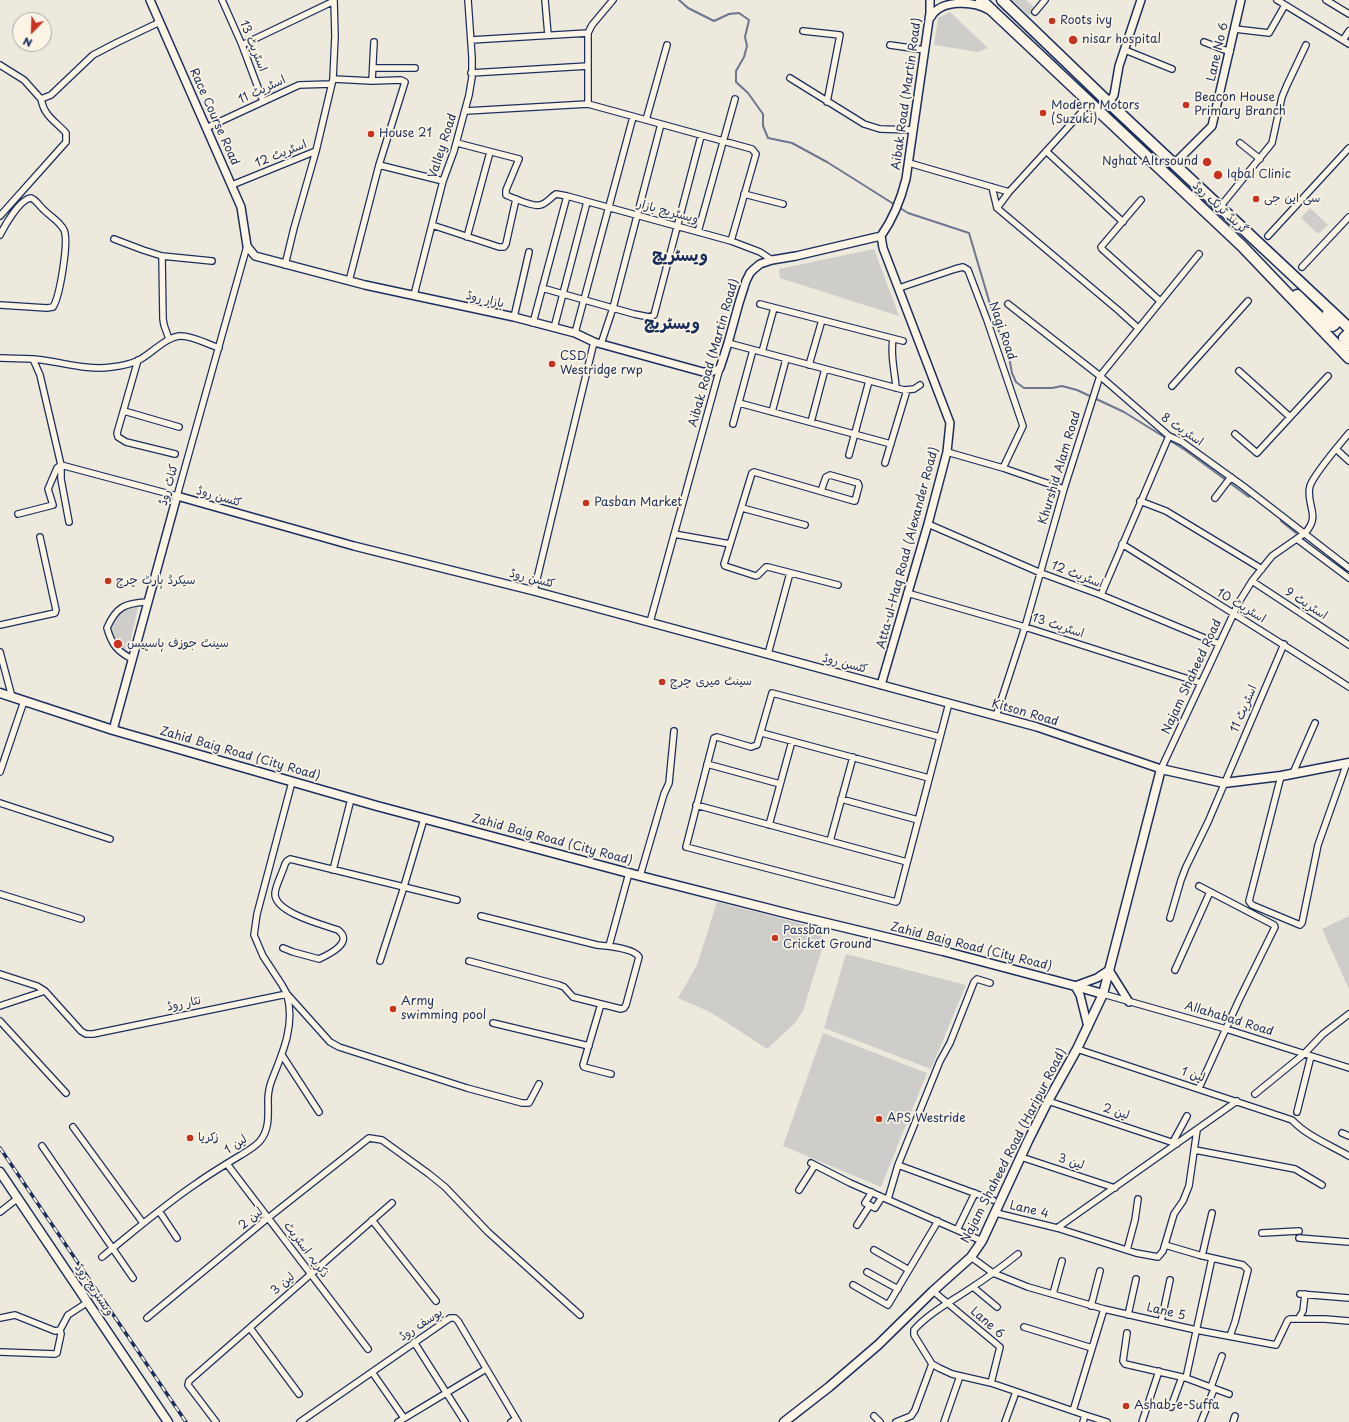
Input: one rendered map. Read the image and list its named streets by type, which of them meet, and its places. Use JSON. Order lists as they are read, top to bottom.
{
  "streets": {
    "highway": ["گرینڈ ٹرنک روڈ"],
    "main road": ["Zahid Baig Road (City Road)", "Najam Shaheed Road (Haripur Road)", "ویسٹریج روڈ"],
    "street": [
      "اسٹریٹ 13",
      "Lane No 6",
      "اسٹریٹ 11",
      "Aibak Road (Martin Road)",
      "Race Course Road",
      "Valley Road",
      "اسٹریٹ 12",
      "ویسٹریج بازار",
      "بازار روڈ",
      "Nagi Road",
      "اسٹریٹ 8",
      "Khurshid Alam Road",
      "کناٹ روڈ",
      "کٹسن روڈ",
      "Atta-ul-Haq Road (Alexander Road)",
      "اسٹریٹ 9",
      "اسٹریٹ 10",
      "Najam Shaheed Road",
      "Kitson Road",
      "نثار روڈ",
      "Allahabad Road",
      "لین 1",
      "لین 2",
      "لین 3",
      "Lane 4",
      "ذکریہ اسٹریٹ",
      "Lane 5",
      "Lane 6",
      "یوسف روڈ"
    ]
  },
  "crossings": [
    ["اسٹریٹ 13", "اسٹریٹ 11"],
    ["اسٹریٹ 13", "Khurshid Alam Road"],
    ["اسٹریٹ 13", "Atta-ul-Haq Road (Alexander Road)"],
    ["اسٹریٹ 13", "Najam Shaheed Road"],
    ["Lane No 6", "گرینڈ ٹرنک روڈ"],
    ["اسٹریٹ 11", "Race Course Road"],
    ["اسٹریٹ 11", "اسٹریٹ 10"],
    ["Aibak Road (Martin Road)", "ویسٹریج بازار"],
    ["Aibak Road (Martin Road)", "بازار روڈ"],
    ["Aibak Road (Martin Road)", "کٹسن روڈ"],
    ["Aibak Road (Martin Road)", "Atta-ul-Haq Road (Alexander Road)"],
    ["Race Course Road", "اسٹریٹ 12"],
    ["Race Course Road", "بازار روڈ"],
    ["Race Course Road", "کناٹ روڈ"],
    ["Valley Road", "بازار روڈ"],
    ["اسٹریٹ 12", "Khurshid Alam Road"],
    ["اسٹریٹ 12", "Atta-ul-Haq Road (Alexander Road)"],
    ["اسٹریٹ 12", "Najam Shaheed Road"],
    ["بازار روڈ", "کناٹ روڈ"],
    ["Nagi Road", "Atta-ul-Haq Road (Alexander Road)"],
    ["اسٹریٹ 8", "Khurshid Alam Road"],
    ["اسٹریٹ 8", "Najam Shaheed Road"],
    ["Khurshid Alam Road", "Kitson Road"],
    ["کناٹ روڈ", "کٹسن روڈ"],
    ["کناٹ روڈ", "Zahid Baig Road (City Road)"],
    ["کٹسن روڈ", "Atta-ul-Haq Road (Alexander Road)"],
    ["کٹسن روڈ", "Kitson Road"],
    ["Atta-ul-Haq Road (Alexander Road)", "Kitson Road"],
    ["اسٹریٹ 9", "Najam Shaheed Road"],
    ["اسٹریٹ 10", "Najam Shaheed Road"],
    ["Najam Shaheed Road", "Kitson Road"],
    ["Najam Shaheed Road", "Najam Shaheed Road (Haripur Road)"],
    ["Kitson Road", "Najam Shaheed Road (Haripur Road)"],
    ["Zahid Baig Road (City Road)", "Allahabad Road"],
    ["Zahid Baig Road (City Road)", "Najam Shaheed Road (Haripur Road)"],
    ["نثار روڈ", "لین 1"],
    ["Allahabad Road", "Najam Shaheed Road (Haripur Road)"],
    ["لین 1", "Najam Shaheed Road (Haripur Road)"],
    ["لین 1", "ذکریہ اسٹریٹ"],
    ["لین 2", "Najam Shaheed Road (Haripur Road)"],
    ["لین 2", "ذکریہ اسٹریٹ"],
    ["Najam Shaheed Road (Haripur Road)", "لین 3"],
    ["Najam Shaheed Road (Haripur Road)", "Lane 4"],
    ["Najam Shaheed Road (Haripur Road)", "Lane 5"],
    ["Najam Shaheed Road (Haripur Road)", "Lane 6"],
    ["لین 3", "ذکریہ اسٹریٹ"]
  ],
  "districts": ["ویسٹریج", "ویسٹریج"],
  "places": [
    "Roots ivy",
    "nisar hospital",
    "Beacon House Primary Branch",
    "Modern Motors (Suzuki)",
    "House 21",
    "Nghat Altrsound",
    "Iqbal Clinic",
    "سی این جی",
    "CSD Westridge rwp",
    "Pasban Market",
    "سیکرڈ ہارٹ چرچ",
    "سینٹ جوزف ہاسپیس",
    "سینٹ میری چرچ",
    "Passban Cricket Ground",
    "Army swimming pool",
    "APS Westride",
    "زکریا",
    "Ashab-e-Suffa"
  ],
  "north": "bottom left"
}
